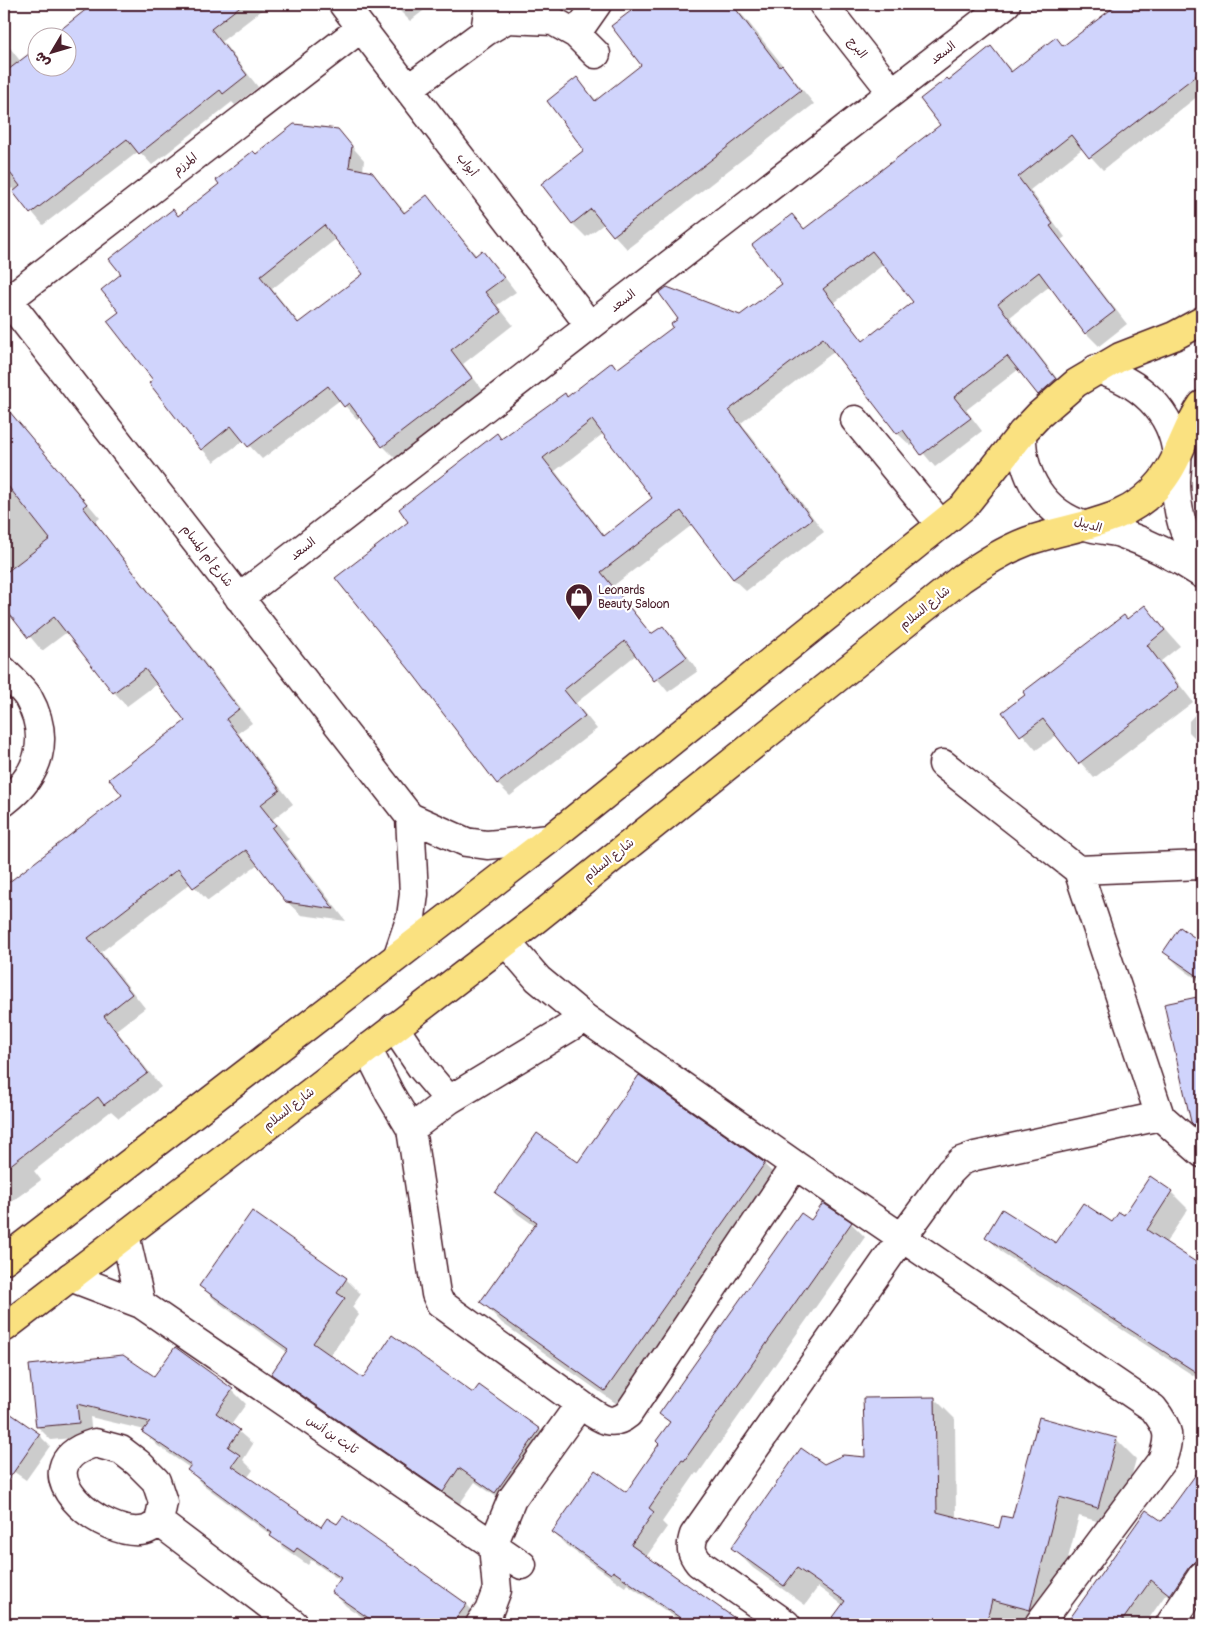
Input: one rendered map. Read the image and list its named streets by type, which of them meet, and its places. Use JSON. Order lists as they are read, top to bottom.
{
  "streets": {
    "main road": ["شارع السلام"],
    "street": [
      "البرج",
      "السعد",
      "المرزم",
      "أبواب",
      "الديبل",
      "شارع أم المسام",
      "ثابت بن أنس"
    ]
  },
  "crossings": [
    ["البرج", "السعد"],
    ["السعد", "أبواب"],
    ["السعد", "شارع أم المسام"],
    ["المرزم", "أبواب"],
    ["المرزم", "شارع أم المسام"],
    ["الديبل", "شارع السلام"],
    ["شارع السلام", "ثابت بن أنس"]
  ],
  "places": {
    "shop": ["Leonards Beauty Saloon"]
  },
  "north": "bottom left"
}
